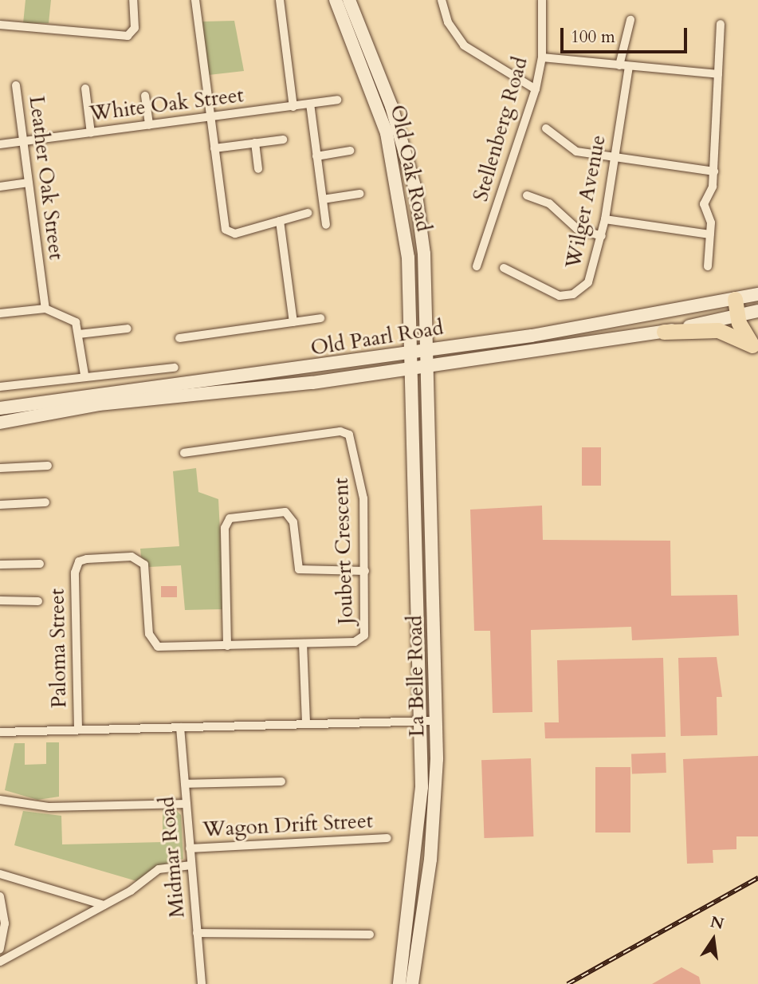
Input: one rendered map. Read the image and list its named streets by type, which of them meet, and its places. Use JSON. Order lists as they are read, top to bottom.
{
  "streets": {
    "main road": ["Old Oak Road", "Old Paarl Road", "La Belle Road"],
    "street": [
      "White Oak Street",
      "Stellenberg Road",
      "Leather Oak Street",
      "Wilger Avenue",
      "Joubert Crescent",
      "Paloma Street",
      "Wagon Drift Street",
      "Midmar Road"
    ]
  },
  "crossings": [
    ["White Oak Street", "Leather Oak Street"],
    ["Old Oak Road", "Old Paarl Road"],
    ["Old Oak Road", "La Belle Road"],
    ["Old Paarl Road", "La Belle Road"],
    ["Joubert Crescent", "Paloma Street"],
    ["Wagon Drift Street", "Midmar Road"]
  ],
  "scale_bar": "100 m",
  "north": "top"
}
